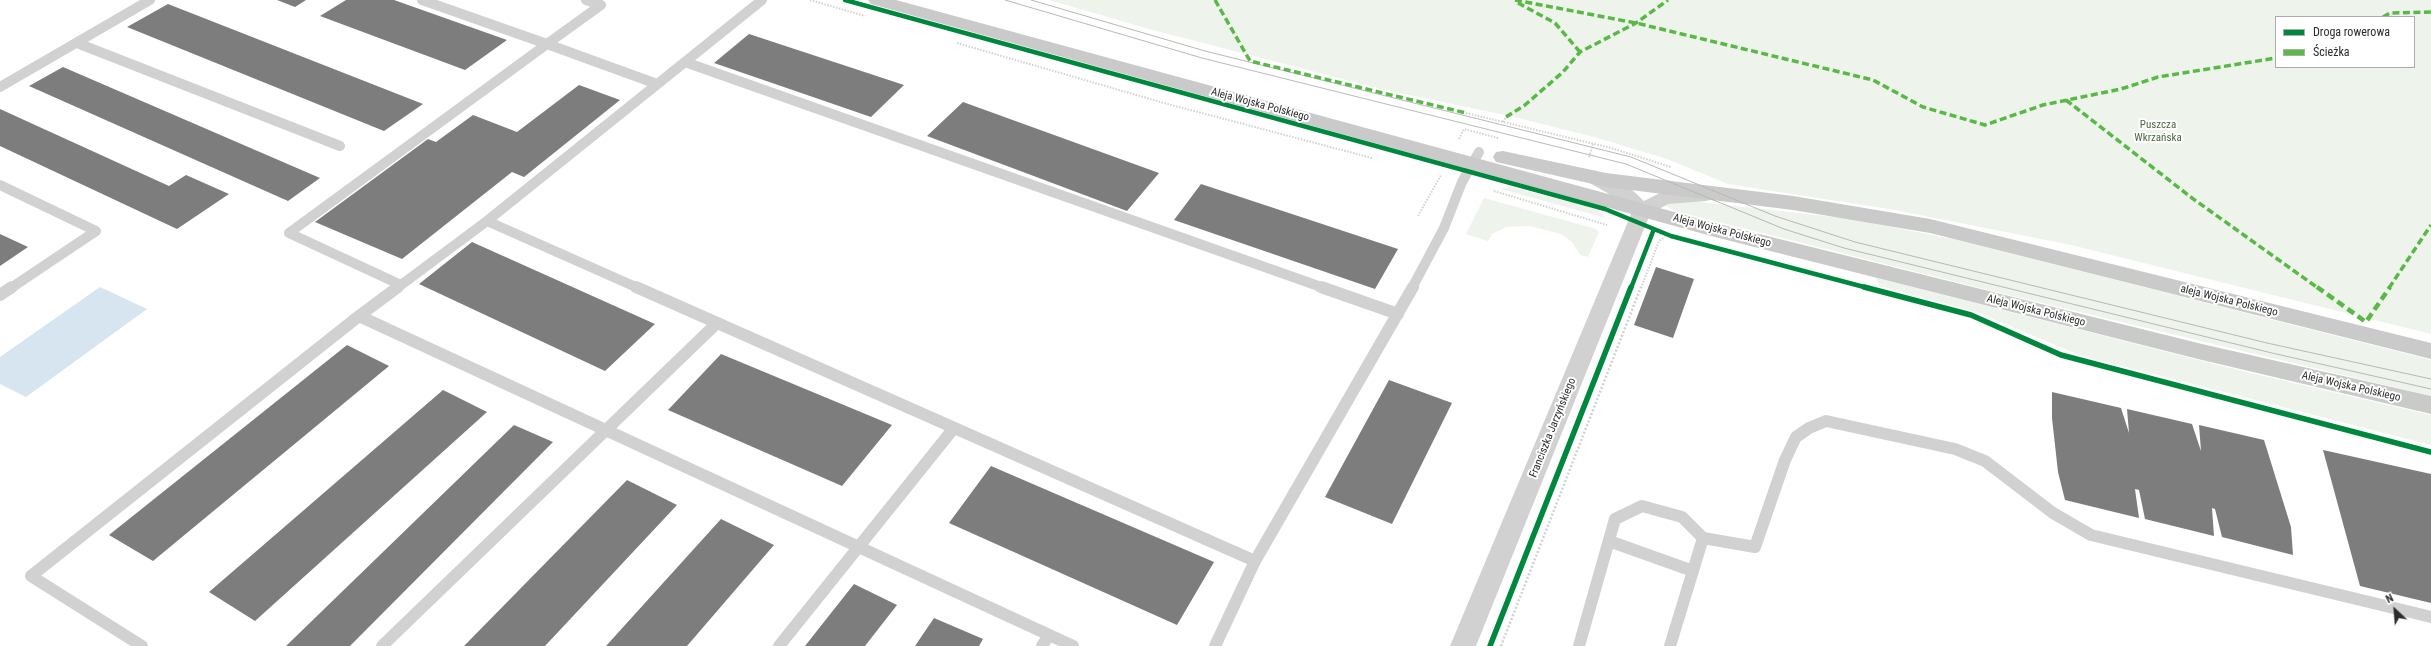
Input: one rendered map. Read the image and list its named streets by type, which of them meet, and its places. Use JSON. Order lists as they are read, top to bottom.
{
  "streets": {
    "main road": ["Aleja Wojska Polskiego", "aleja Wojska Polskiego"],
    "street": ["Franciszka Jarzyńskiego"]
  },
  "crossings": [
    ["Aleja Wojska Polskiego", "aleja Wojska Polskiego"],
    ["Aleja Wojska Polskiego", "Franciszka Jarzyńskiego"]
  ],
  "parks": ["Puszcza Wkrzańska"],
  "legend": ["Droga rowerowa", "Ścieżka"],
  "north": "top left"
}
